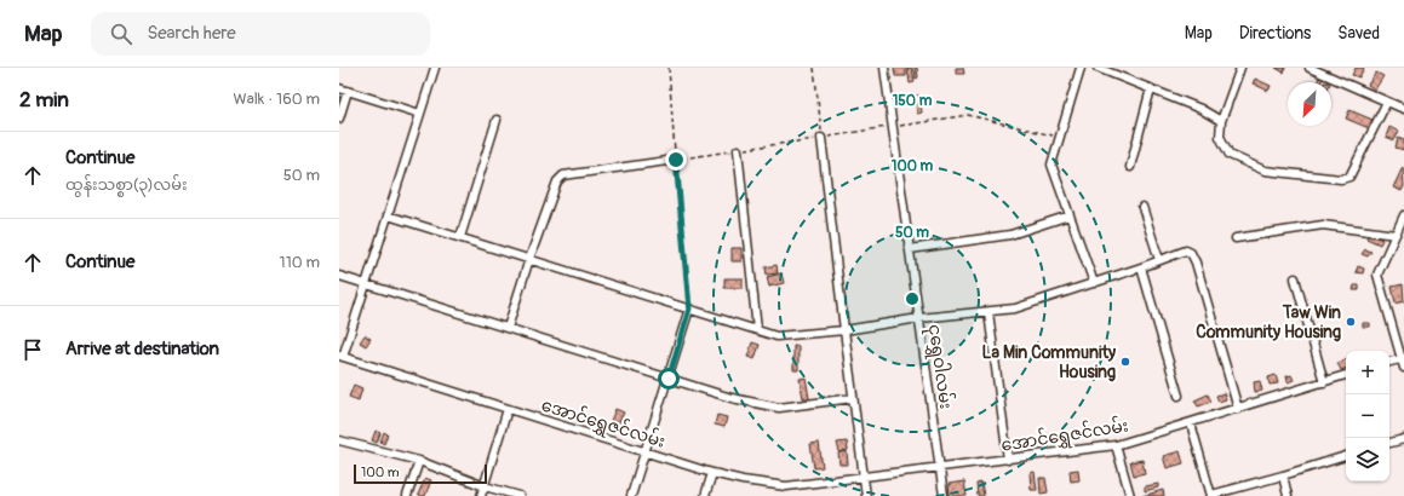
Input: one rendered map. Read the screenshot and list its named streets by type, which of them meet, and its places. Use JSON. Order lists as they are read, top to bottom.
{
  "streets": {
    "street": ["ငုရွှေဝါလမ်း", "အောင်ရွှေဇင်လမ်း"]
  },
  "crossings": [
    ["ငုရွှေဝါလမ်း", "အောင်ရွှေဇင်လမ်း"]
  ],
  "places": ["Taw Win Community Housing", "La Min Community Housing"],
  "scale_bar": "100 m",
  "north": "bottom left",
  "page": {
    "header": "Map",
    "search": "Search here",
    "nav": ["Map", "Directions", "Saved"],
    "heading": ["2 min", "Walk · 160 m"],
    "list": [
      ["Continue", "ထွန်းသစ္စာ(၃)လမ်း", "50 m"],
      ["Continue", "110 m"],
      "Arrive at destination"
    ],
    "map_buttons": ["+", "−"],
    "scale": "100 m"
  },
  "rings": ["150 m", "100 m", "50 m"]
}
